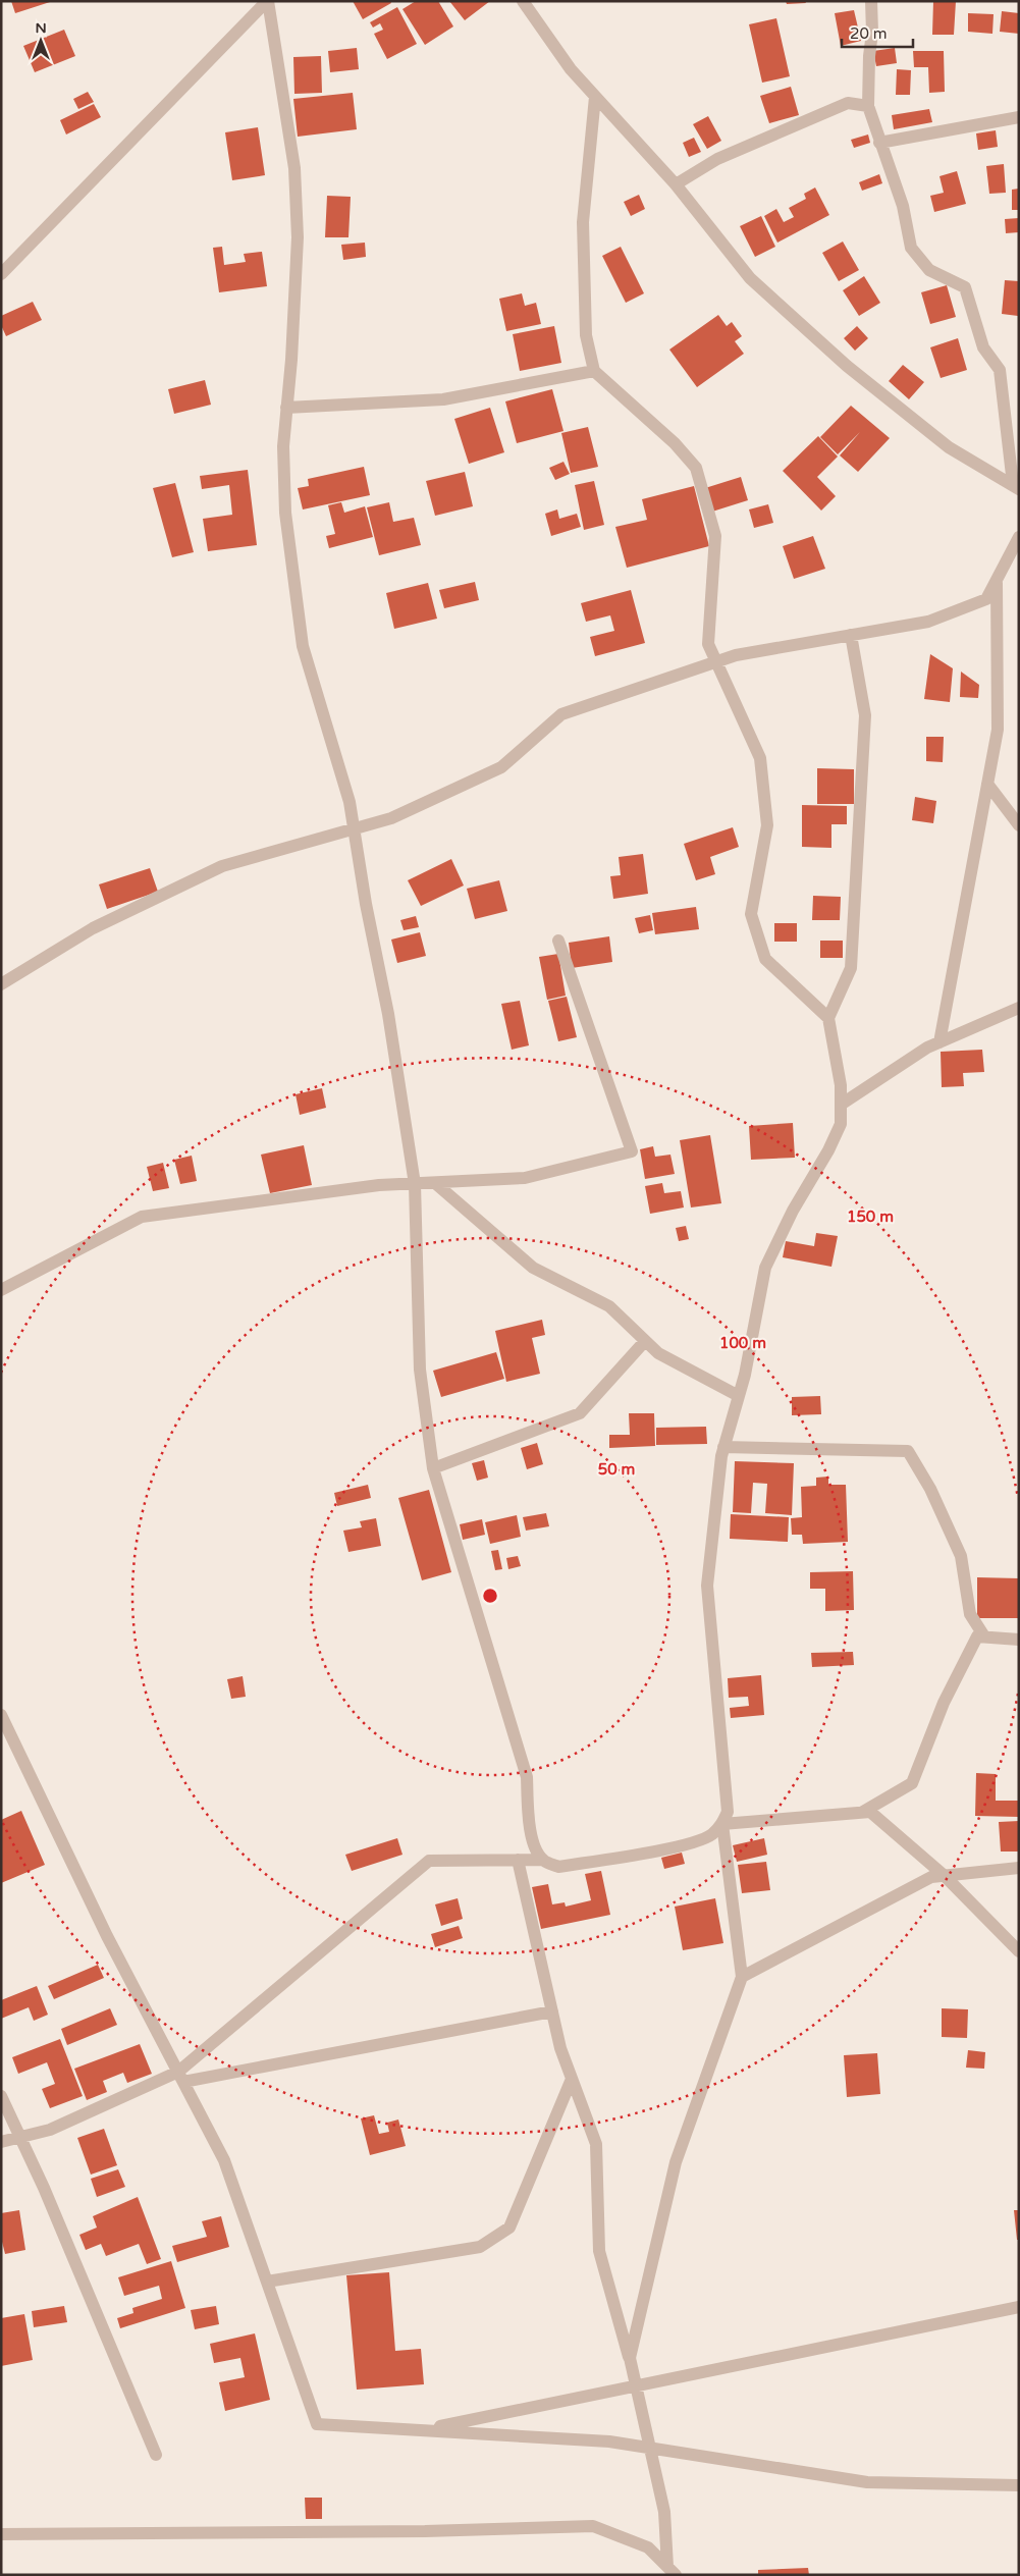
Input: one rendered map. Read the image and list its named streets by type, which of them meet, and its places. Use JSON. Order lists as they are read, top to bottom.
{
  "scale_bar": "20 m",
  "north": "top",
  "rings": ["150 m", "100 m", "50 m"]
}
